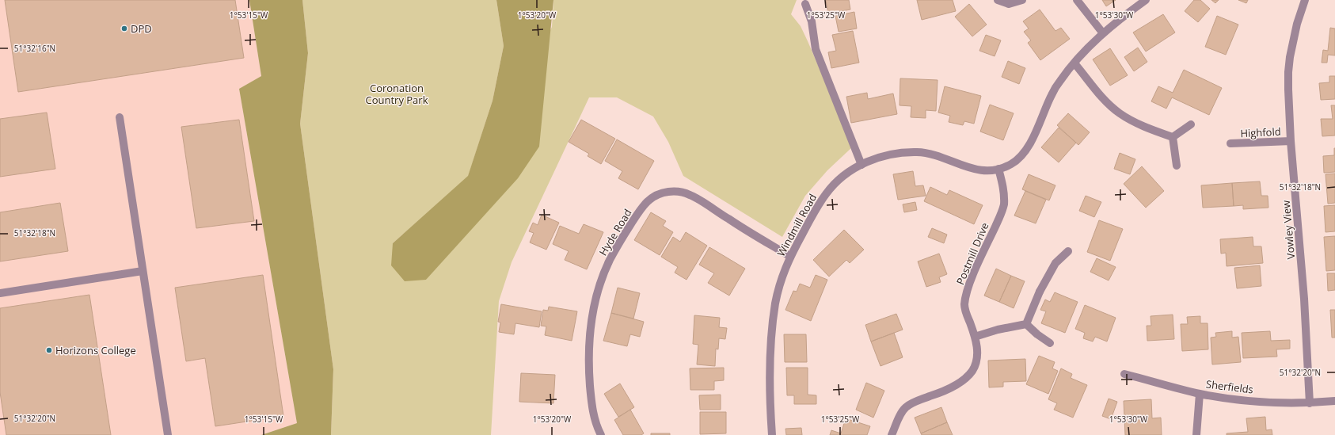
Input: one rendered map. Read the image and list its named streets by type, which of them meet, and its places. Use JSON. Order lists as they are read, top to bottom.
{
  "streets": {
    "street": [
      "Highfold",
      "Windmill Road",
      "Vowley View",
      "Hyde Road",
      "Postmill Drive",
      "Sherfields"
    ]
  },
  "crossings": [
    ["Highfold", "Vowley View"],
    ["Windmill Road", "Hyde Road"],
    ["Windmill Road", "Postmill Drive"],
    ["Vowley View", "Sherfields"]
  ],
  "parks": ["Coronation Country Park"],
  "places": ["DPD", "Horizons College"],
  "coordinates": [
    "1°53'15\"W",
    "1°53'20\"W",
    "1°53'25\"W",
    "1°53'30\"W",
    "51°32'16\"N",
    "51°32'18\"N",
    "51°32'20\"N"
  ]
}
